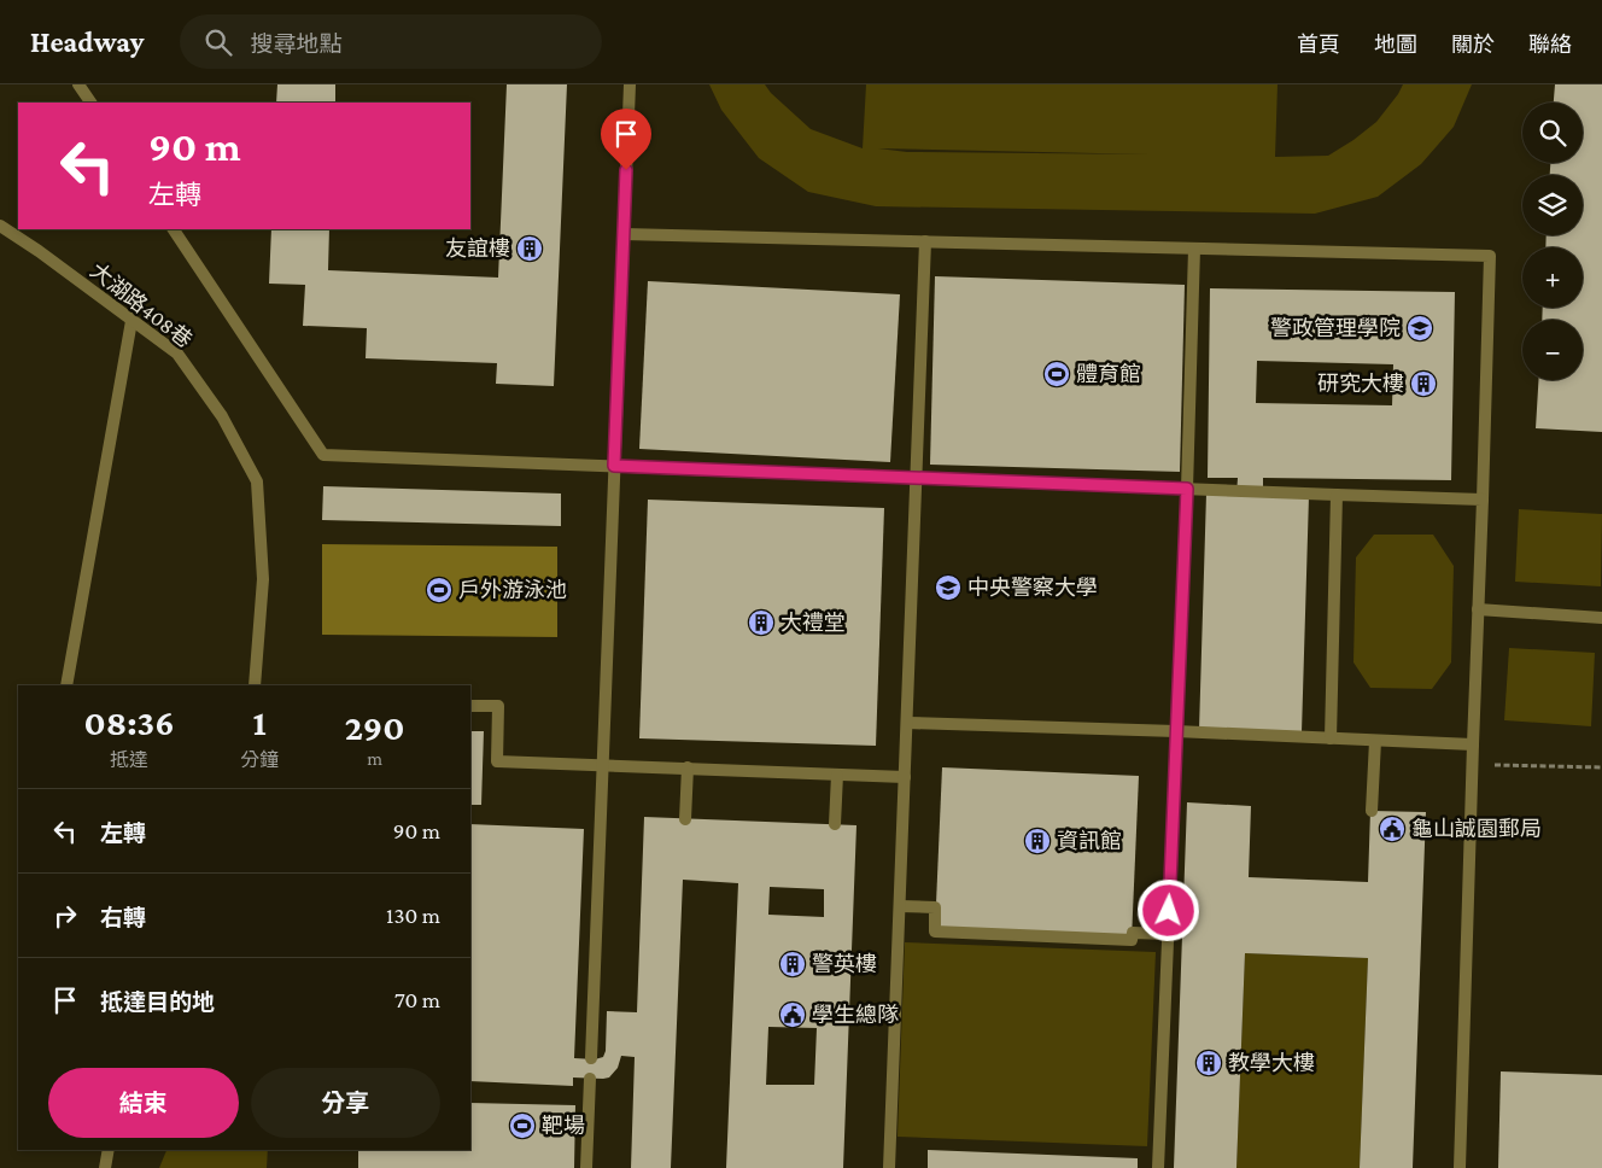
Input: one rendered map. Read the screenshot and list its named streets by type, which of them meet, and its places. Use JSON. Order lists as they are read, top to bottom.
{
  "streets": {
    "street": ["大湖路408巷"]
  },
  "places": {
    "building": [
      "友誼樓",
      "研究大樓",
      "大禮堂",
      "資訊館",
      "警英樓",
      "教學大樓"
    ],
    "school or university": ["警政管理學院", "中央警察大學"],
    "sports": ["體育館", "戶外游泳池", "靶場"],
    "public building": ["龜山誠園郵局", "學生總隊"]
  },
  "page": {
    "header": "Headway",
    "search": "搜尋地點",
    "nav": [
      "首頁",
      "地圖",
      "關於",
      "聯絡"
    ],
    "map_buttons": ["+", "−"],
    "turn": ["90 m", "左轉"],
    "eta": [
      "08:36",
      "抵達",
      "1",
      "分鐘",
      "290",
      "m"
    ],
    "list": [
      {
        "name": "左轉",
        "value": "90 m"
      },
      {
        "name": "右轉",
        "value": "130 m"
      },
      {
        "name": "抵達目的地",
        "value": "70 m"
      }
    ],
    "buttons": ["結束", "分享"]
  }
}
